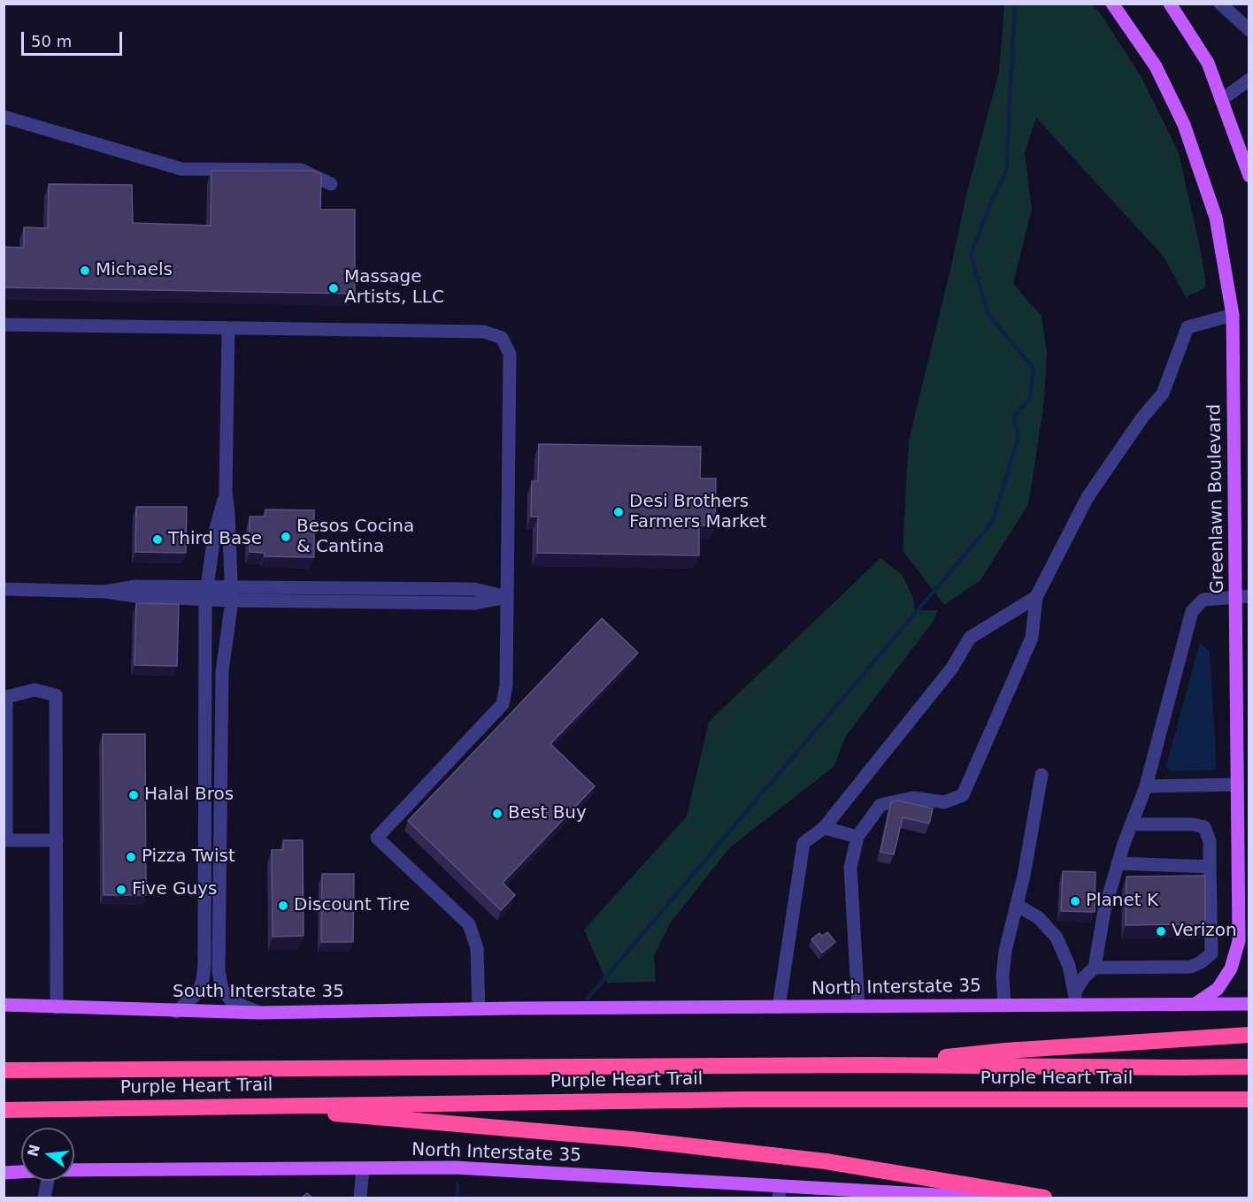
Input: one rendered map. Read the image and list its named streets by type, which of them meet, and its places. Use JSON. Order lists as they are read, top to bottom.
{
  "streets": {
    "highway": ["Purple Heart Trail"],
    "main road": ["Greenlawn Boulevard", "North Interstate 35", "South Interstate 35"]
  },
  "crossings": [
    ["Greenlawn Boulevard", "North Interstate 35"],
    ["North Interstate 35", "South Interstate 35"]
  ],
  "places": [
    "Michaels",
    "Massage Artists, LLC",
    "Desi Brothers Farmers Market",
    "Besos Cocina & Cantina",
    "Third Base",
    "Halal Bros",
    "Best Buy",
    "Pizza Twist",
    "Five Guys",
    "Planet K",
    "Discount Tire",
    "Verizon"
  ],
  "scale_bar": "50 m",
  "north": "left"
}
